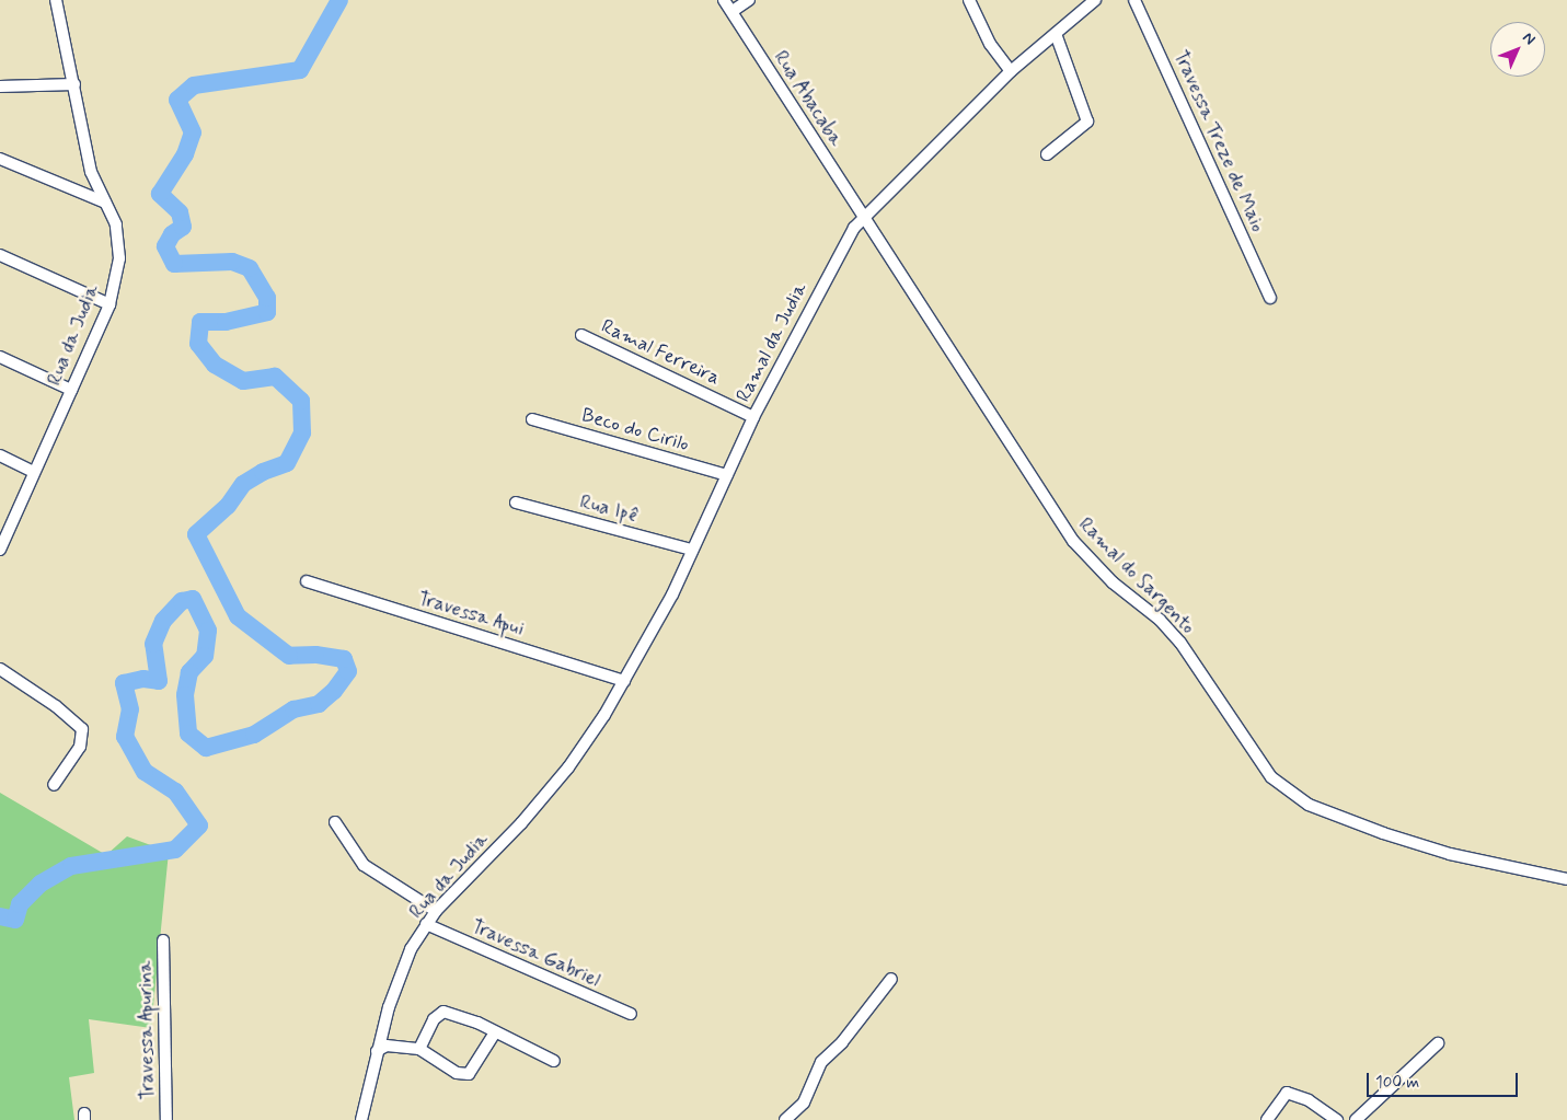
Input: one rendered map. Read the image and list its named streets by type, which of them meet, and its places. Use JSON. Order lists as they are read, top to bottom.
{
  "streets": {
    "street": [
      "Rua Abacaba",
      "Travessa Treze de Maio",
      "Rua da Judia",
      "Ramal da Judia",
      "Ramal Ferreira",
      "Beco do Cirilo",
      "Rua Ipê",
      "Ramal do Sargento",
      "Travessa Apui",
      "Travessa Gabriel",
      "Travessa Apurina"
    ]
  },
  "crossings": [
    ["Rua Abacaba", "Ramal da Judia"],
    ["Rua Abacaba", "Ramal do Sargento"],
    ["Rua da Judia", "Ramal da Judia"],
    ["Rua da Judia", "Travessa Gabriel"],
    ["Ramal da Judia", "Ramal Ferreira"],
    ["Ramal da Judia", "Beco do Cirilo"],
    ["Ramal da Judia", "Rua Ipê"],
    ["Ramal da Judia", "Ramal do Sargento"],
    ["Ramal da Judia", "Travessa Apui"]
  ],
  "scale_bar": "100 m",
  "north": "top right"
}
